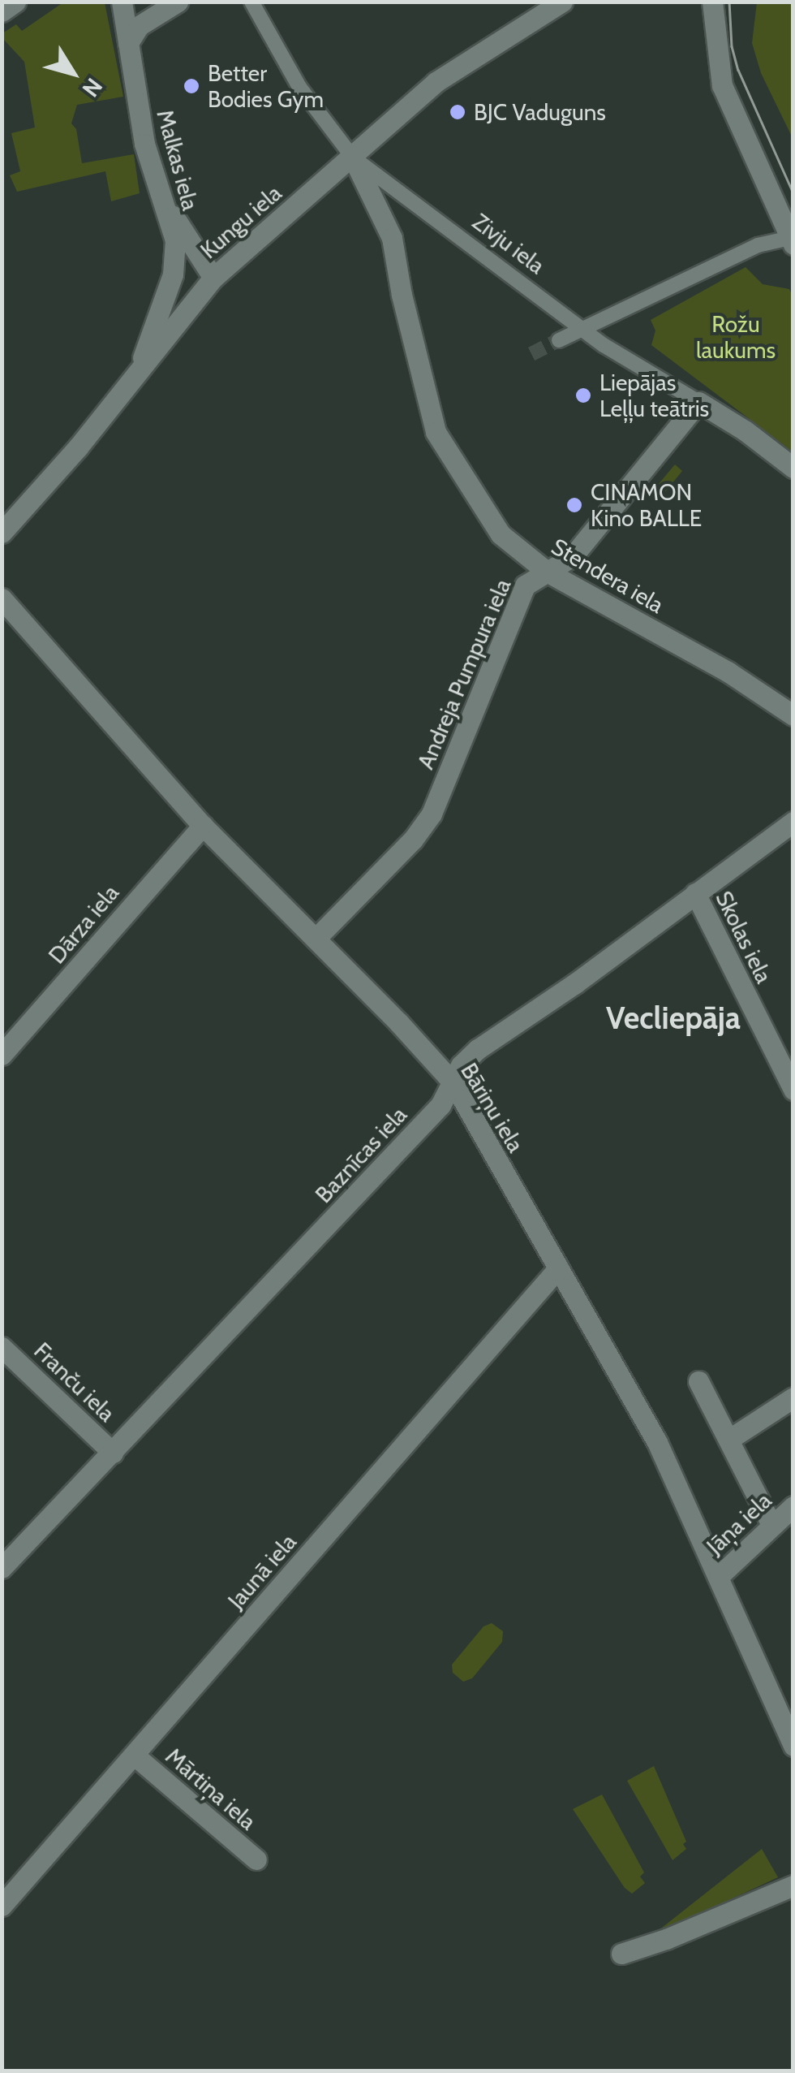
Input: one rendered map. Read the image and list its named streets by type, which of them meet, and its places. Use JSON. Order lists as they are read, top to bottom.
{
  "streets": {
    "street": [
      "Malkas iela",
      "Kungu iela",
      "Zivju iela",
      "Stendera iela",
      "Andreja Pumpura iela",
      "Dārza iela",
      "Skolas iela",
      "Bāriņu iela",
      "Baznīcas iela",
      "Franču iela",
      "Jāņa iela",
      "Jaunā iela",
      "Mārtiņa iela"
    ]
  },
  "crossings": [
    ["Malkas iela", "Kungu iela"],
    ["Kungu iela", "Zivju iela"],
    ["Kungu iela", "Stendera iela"],
    ["Zivju iela", "Stendera iela"],
    ["Zivju iela", "Andreja Pumpura iela"],
    ["Stendera iela", "Andreja Pumpura iela"],
    ["Andreja Pumpura iela", "Bāriņu iela"],
    ["Dārza iela", "Bāriņu iela"],
    ["Skolas iela", "Baznīcas iela"],
    ["Bāriņu iela", "Baznīcas iela"],
    ["Bāriņu iela", "Jāņa iela"],
    ["Bāriņu iela", "Jaunā iela"],
    ["Baznīcas iela", "Franču iela"],
    ["Jaunā iela", "Mārtiņa iela"]
  ],
  "districts": ["Vecliepāja"],
  "parks": ["Rožu laukums"],
  "places": [
    "Better Bodies Gym",
    "BJC Vaduguns",
    "Liepājas Leļļu teātris",
    "CINAMON Kino BALLE"
  ],
  "north": "bottom right"
}
